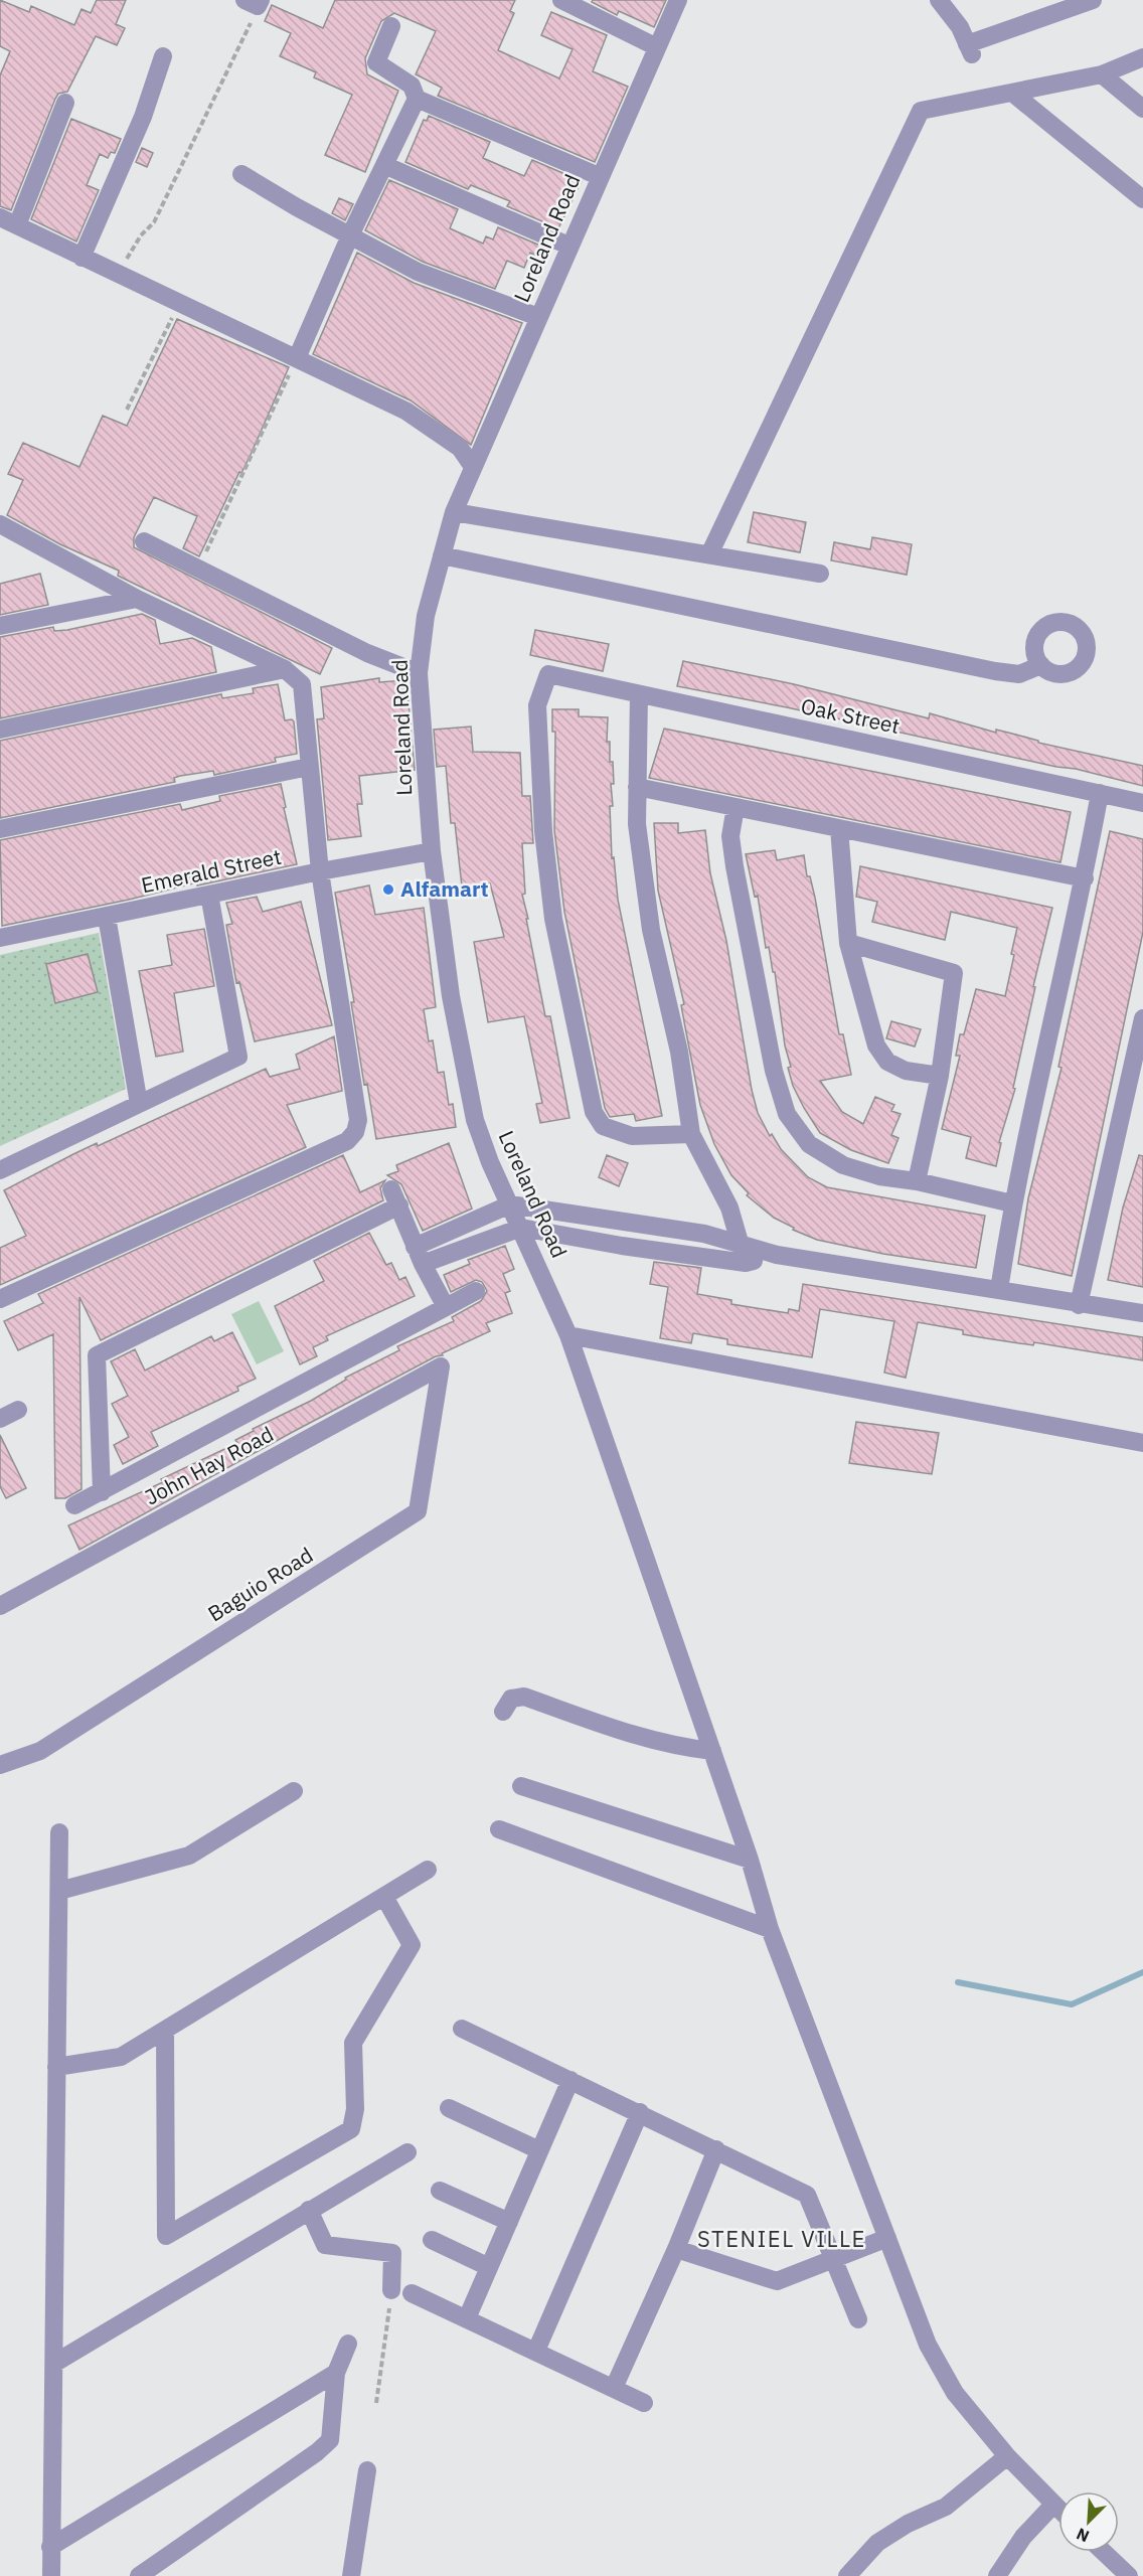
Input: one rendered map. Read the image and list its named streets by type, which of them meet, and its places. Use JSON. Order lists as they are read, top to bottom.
{
  "streets": {
    "street": [
      "Loreland Road",
      "Oak Street",
      "Emerald Street",
      "John Hay Road",
      "Baguio Road"
    ]
  },
  "crossings": [
    ["Loreland Road", "Emerald Street"],
    ["John Hay Road", "Baguio Road"]
  ],
  "districts": ["STENIEL VILLE"],
  "places": ["Alfamart"],
  "north": "bottom left"
}
